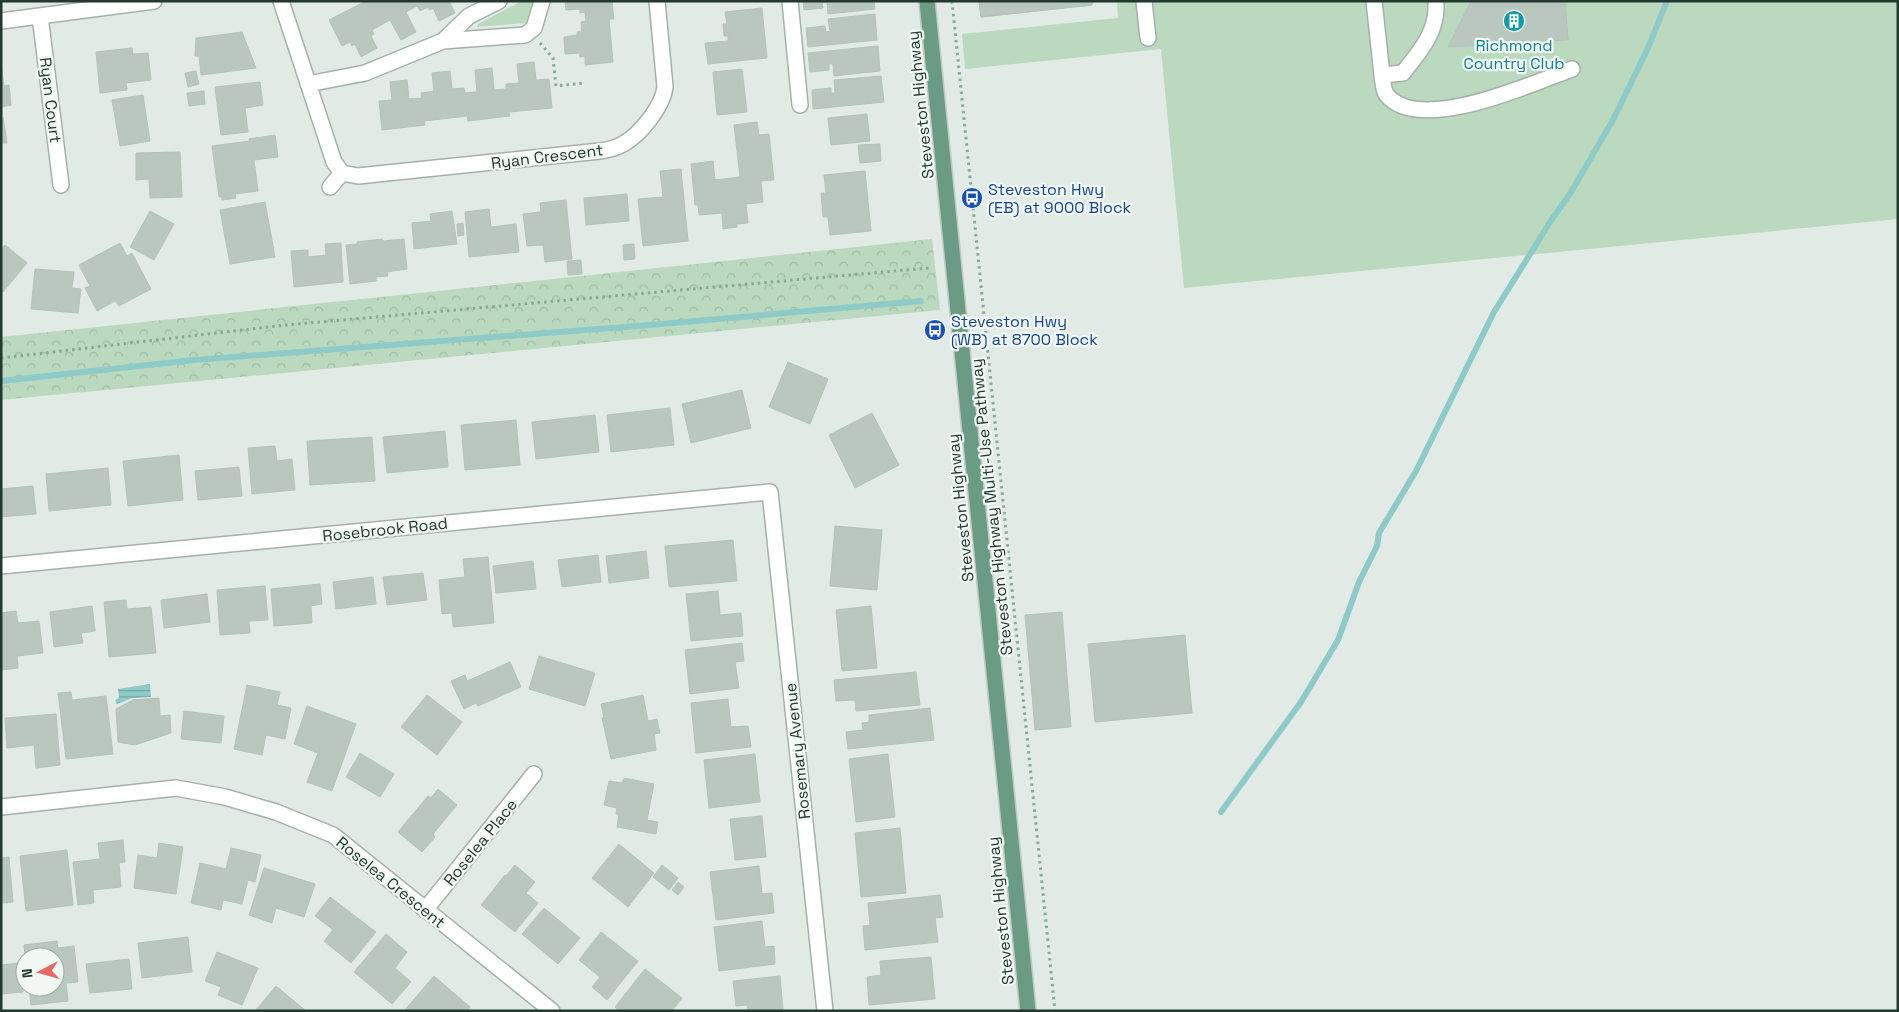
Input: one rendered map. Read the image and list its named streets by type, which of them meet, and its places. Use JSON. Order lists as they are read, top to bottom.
{
  "streets": {
    "main road": ["Steveston Highway"],
    "street": [
      "Ryan Court",
      "Ryan Crescent",
      "Rosebrook Road",
      "Rosemary Avenue",
      "Roselea Place",
      "Roselea Crescent"
    ],
    "path": ["Steveston Highway Multi-Use Pathway"]
  },
  "crossings": [
    ["Rosebrook Road", "Rosemary Avenue"],
    ["Roselea Place", "Roselea Crescent"]
  ],
  "places": {
    "building": ["Richmond Country Club"],
    "bus stop": ["Steveston Hwy (EB) at 9000 Block", "Steveston Hwy (WB) at 8700 Block"]
  },
  "north": "left"
}
